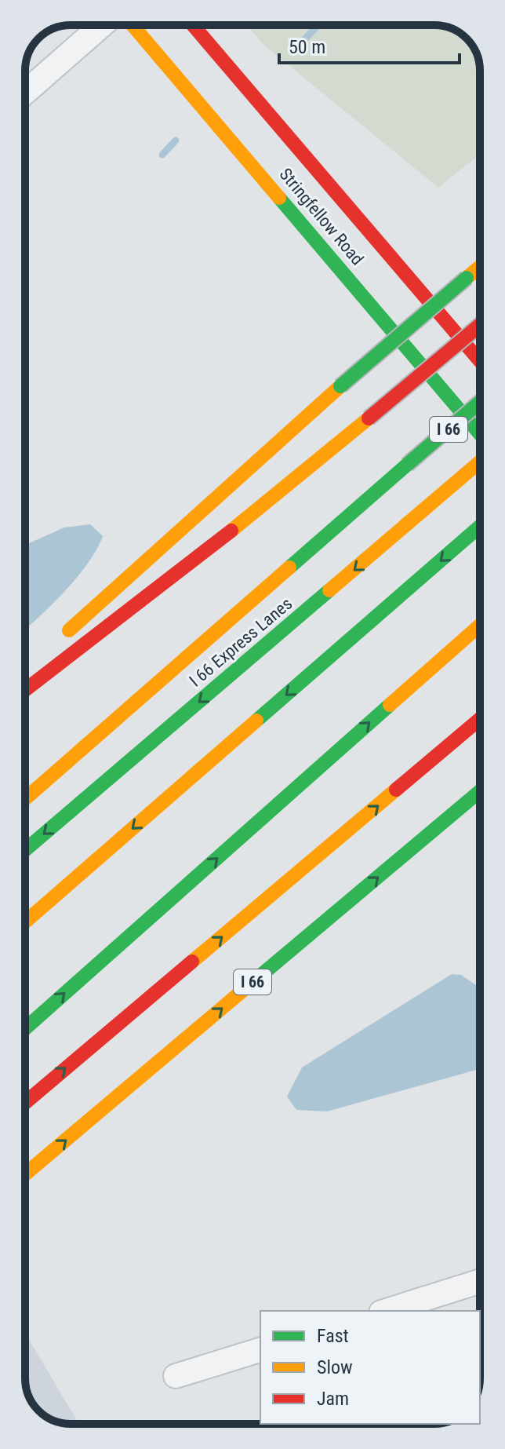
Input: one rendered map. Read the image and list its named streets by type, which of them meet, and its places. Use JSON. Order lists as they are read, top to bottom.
{
  "streets": {
    "main road": ["Stringfellow Road", "I 66", "I 66 Express Lanes"]
  },
  "legend": ["Fast", "Slow", "Jam"],
  "scale_bar": "50 m"
}
